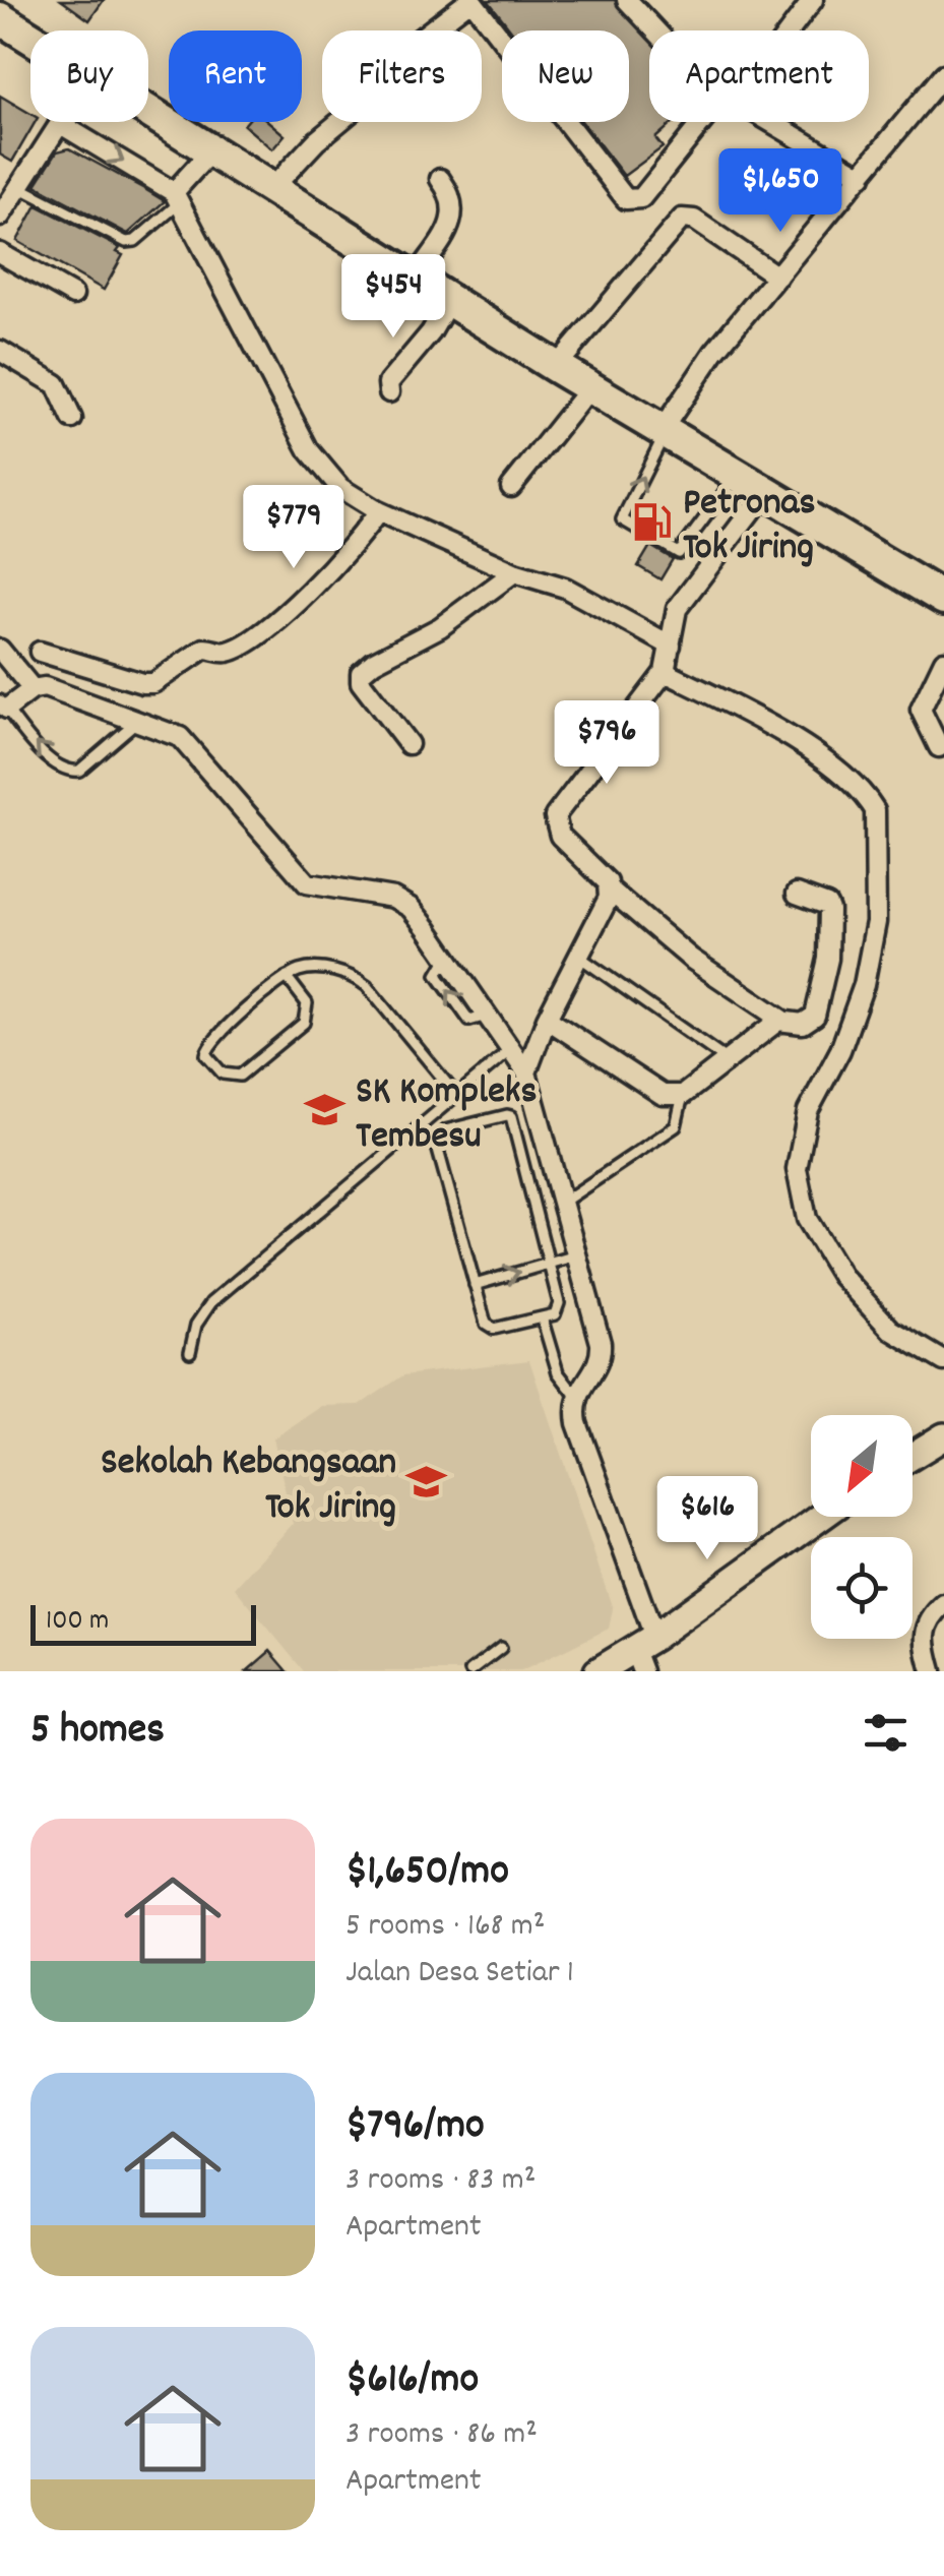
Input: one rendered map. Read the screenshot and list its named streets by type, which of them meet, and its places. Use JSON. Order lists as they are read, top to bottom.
{
  "places": {
    "fuel station": ["Petronas Tok Jiring"],
    "school or university": ["SK Kompleks Tembesu", "Sekolah Kebangsaan Tok Jiring"]
  },
  "scale_bar": "100 m",
  "north": "bottom left",
  "page": {
    "chip": [
      "Buy",
      "Rent",
      "Filters",
      "New",
      "Apartment"
    ],
    "price": [
      "$1,650",
      "$454",
      "$779",
      "$796",
      "$616"
    ],
    "scale": "100 m",
    "heading": "5 homes",
    "list": [
      {
        "name": "$1,650/mo",
        "note": "5 rooms · 168 m² · Jalan Desa Setiar 1"
      },
      {
        "name": "$796/mo",
        "note": "3 rooms · 83 m² · Apartment"
      },
      {
        "name": "$616/mo",
        "note": "3 rooms · 86 m² · Apartment"
      }
    ]
  }
}
